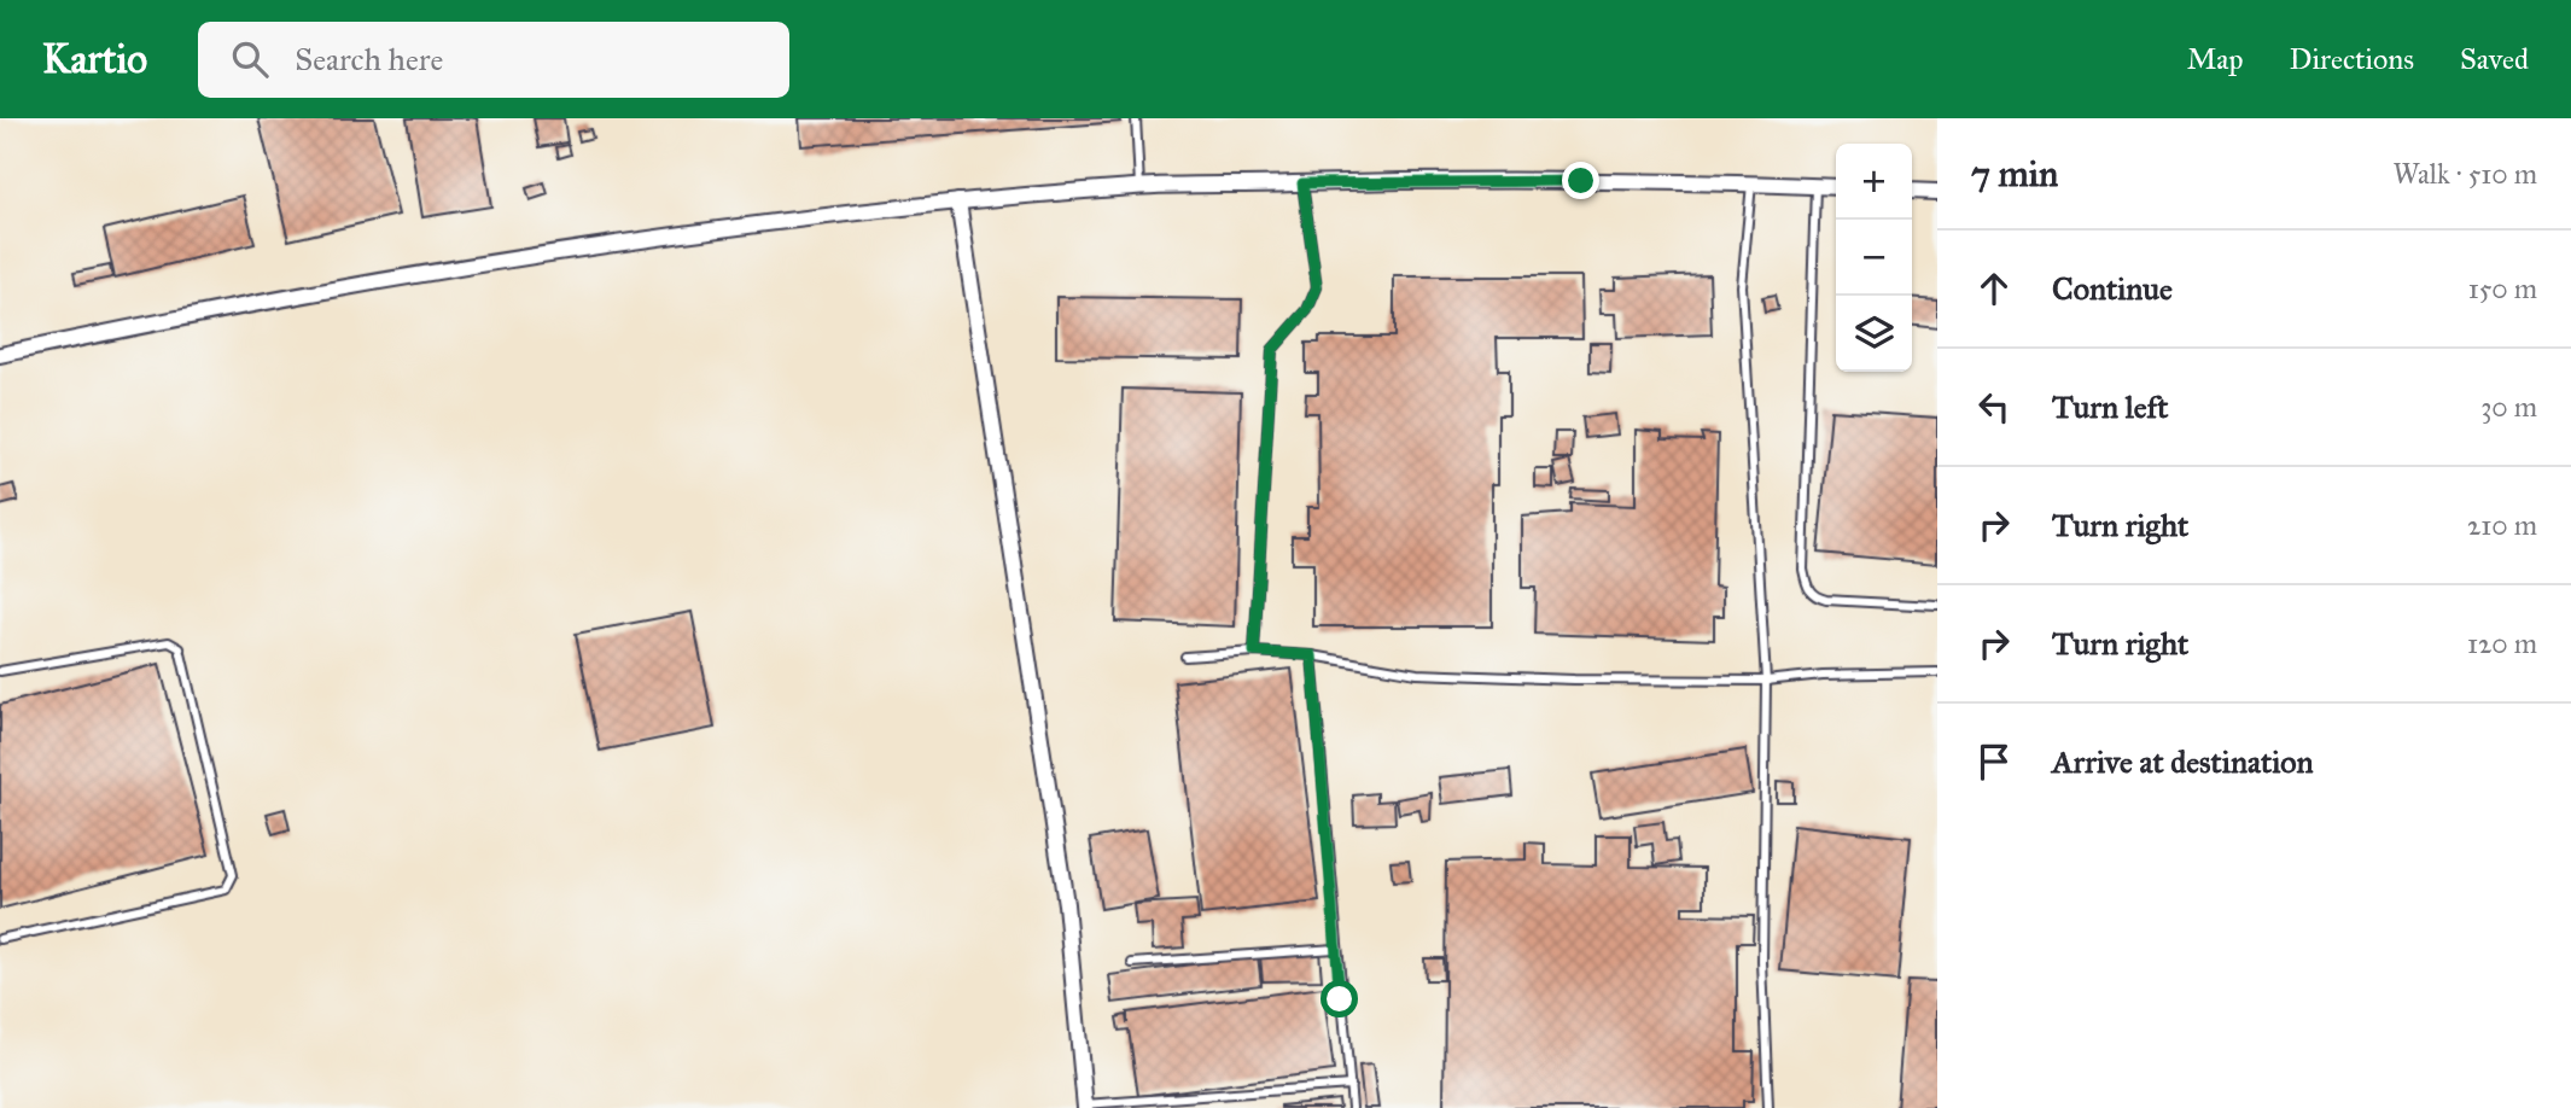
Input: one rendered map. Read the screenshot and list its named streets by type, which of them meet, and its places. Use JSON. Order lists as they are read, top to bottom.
{
  "page": {
    "header": "Kartio",
    "search": "Search here",
    "nav": ["Map", "Directions", "Saved"],
    "heading": ["7 min", "Walk · 510 m"],
    "map_buttons": ["+", "−"],
    "list": [
      ["Continue", "150 m"],
      ["Turn left", "30 m"],
      ["Turn right", "210 m"],
      ["Turn right", "120 m"],
      "Arrive at destination"
    ]
  }
}
